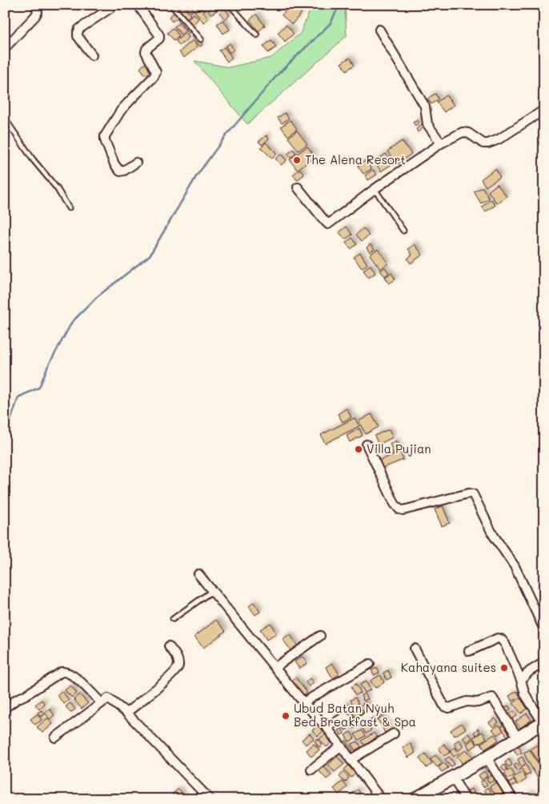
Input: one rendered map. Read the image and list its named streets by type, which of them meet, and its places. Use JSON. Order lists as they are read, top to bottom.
{
  "places": [
    "The Alena Resort",
    "Villa Pujian",
    "Kahayana suites",
    "Ubud Batan Nyuh Bed Breakfast & Spa"
  ]
}
